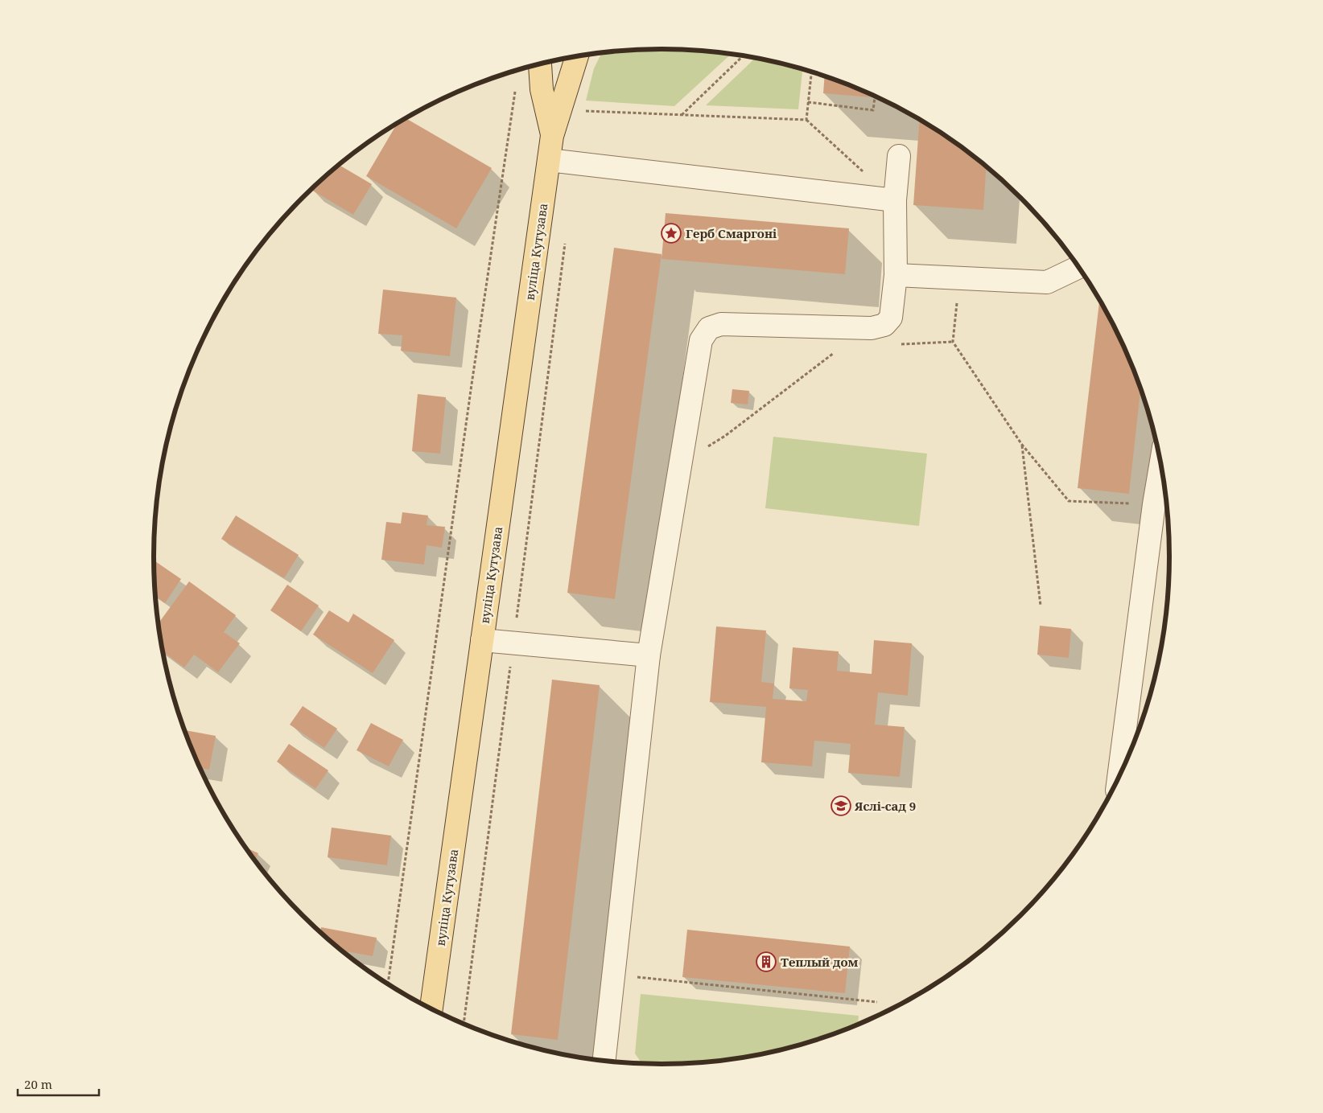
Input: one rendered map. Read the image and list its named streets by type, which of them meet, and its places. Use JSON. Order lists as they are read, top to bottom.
{
  "streets": {
    "main road": ["вуліца Кутузава"]
  },
  "places": {
    "place": ["Герб Смаргоні"],
    "school or university": ["Яслі-сад 9"],
    "building": ["Теплый дом"]
  },
  "scale_bar": "20 m"
}
